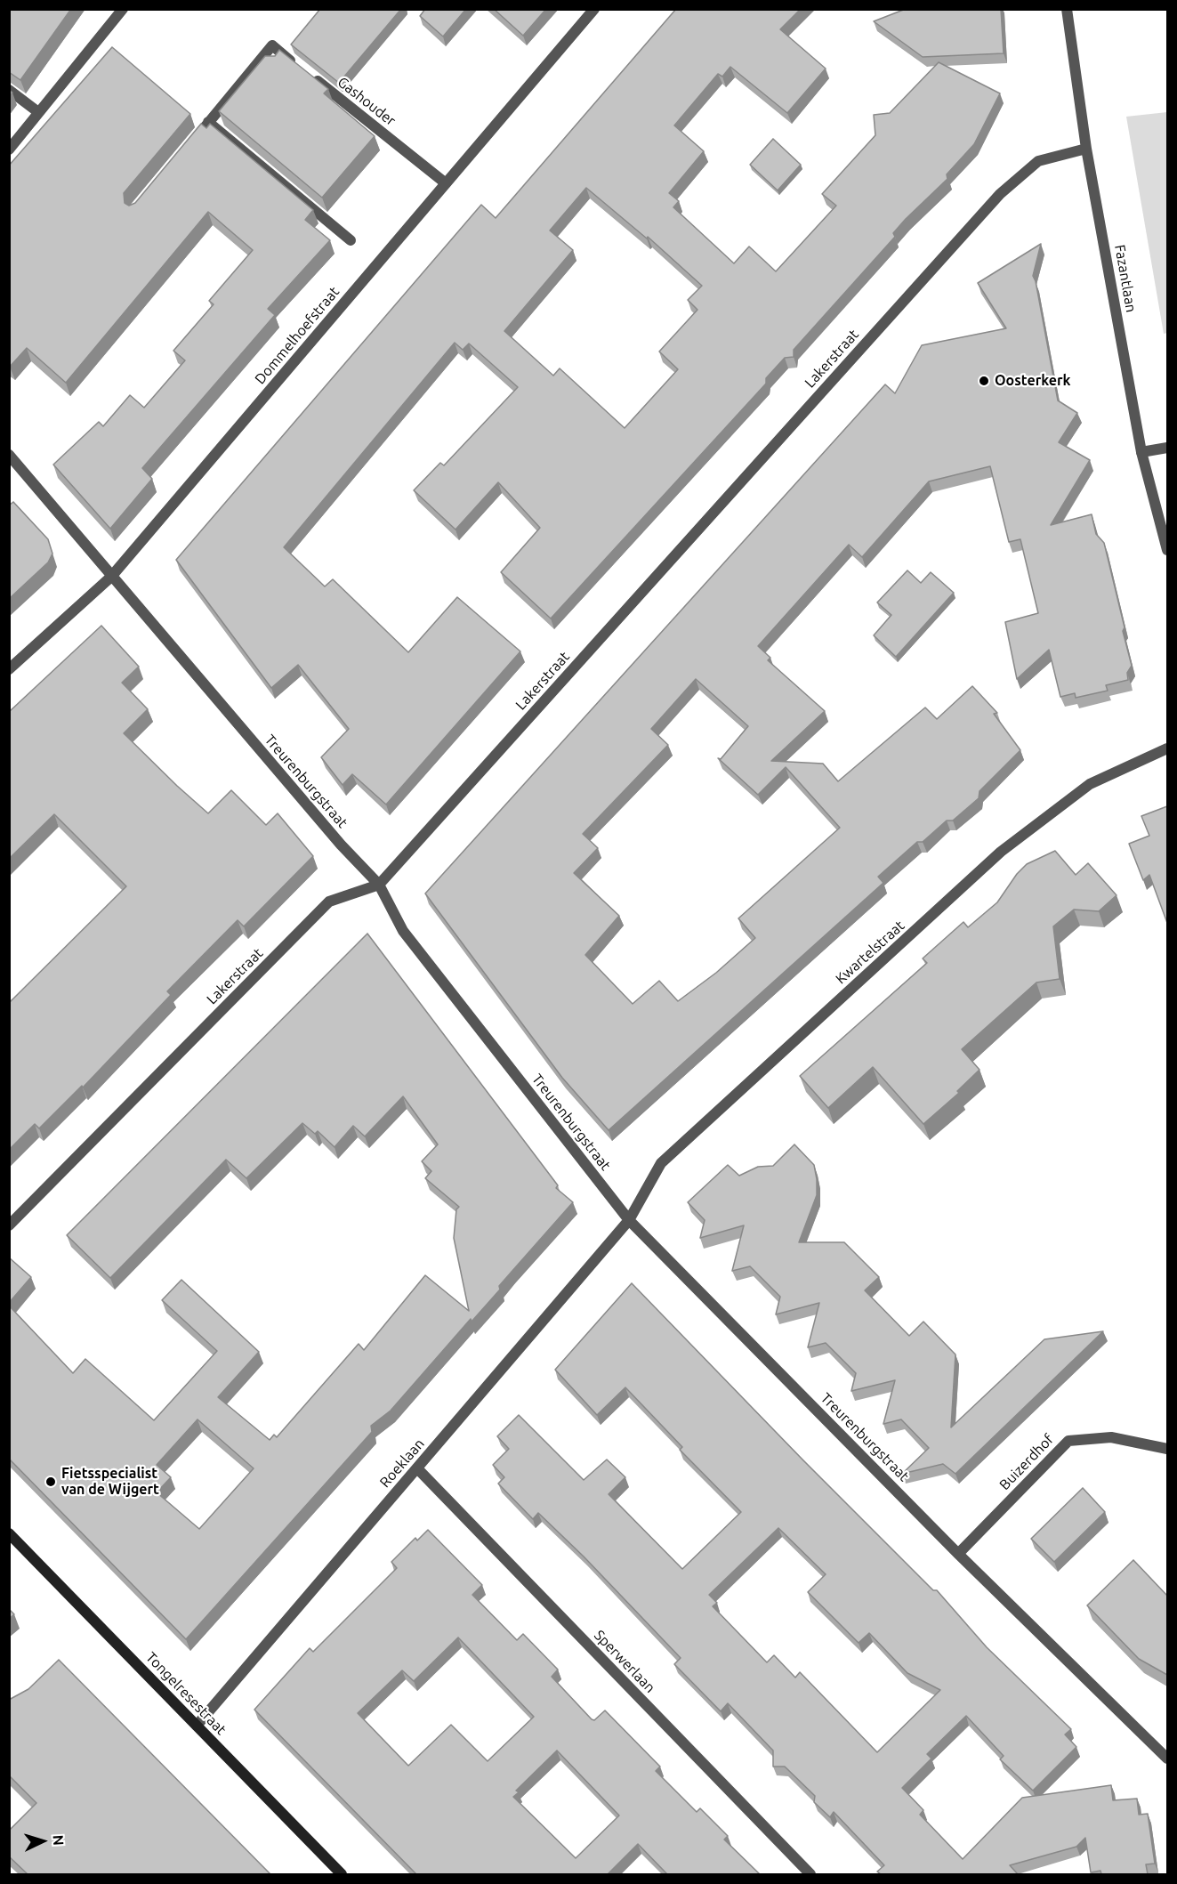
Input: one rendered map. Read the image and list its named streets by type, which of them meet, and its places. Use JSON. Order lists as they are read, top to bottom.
{
  "streets": {
    "street": [
      "Gashouder",
      "Fazantlaan",
      "Dommelhoefstraat",
      "Lakerstraat",
      "Treurenburgstraat",
      "Kwartelstraat",
      "Buizerdhof",
      "Roeklaan",
      "Sperwerlaan",
      "Tongelresestraat"
    ]
  },
  "crossings": [
    ["Gashouder", "Dommelhoefstraat"],
    ["Fazantlaan", "Lakerstraat"],
    ["Dommelhoefstraat", "Treurenburgstraat"],
    ["Lakerstraat", "Treurenburgstraat"],
    ["Treurenburgstraat", "Kwartelstraat"],
    ["Treurenburgstraat", "Buizerdhof"],
    ["Treurenburgstraat", "Roeklaan"],
    ["Kwartelstraat", "Roeklaan"],
    ["Roeklaan", "Sperwerlaan"],
    ["Roeklaan", "Tongelresestraat"]
  ],
  "places": ["Oosterkerk", "Fietsspecialist van de Wijgert"],
  "north": "right"
}
